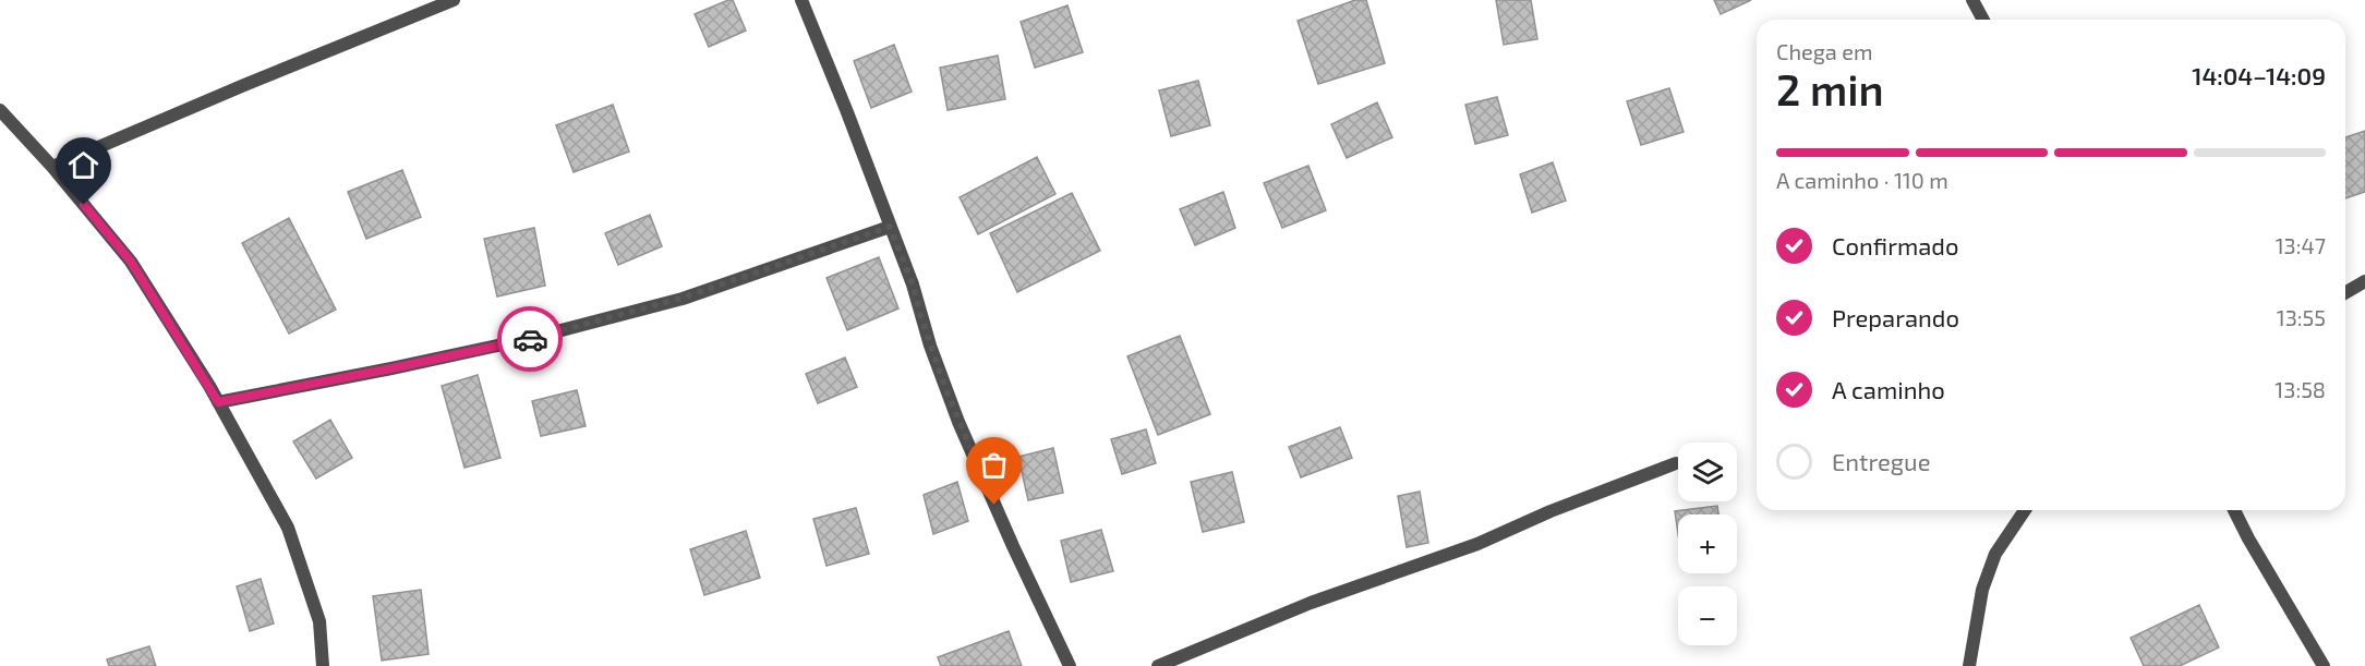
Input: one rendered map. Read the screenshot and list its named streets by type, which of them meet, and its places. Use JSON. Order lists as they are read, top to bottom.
{
  "page": {
    "heading": ["2 min", "Chega em", "14:04–14:09"],
    "bar": "A caminho · 110 m",
    "list": [
      ["Confirmado", "13:47"],
      ["Preparando", "13:55"],
      ["A caminho", "13:58"],
      "Entregue"
    ],
    "map_buttons": ["+", "−"]
  }
}
